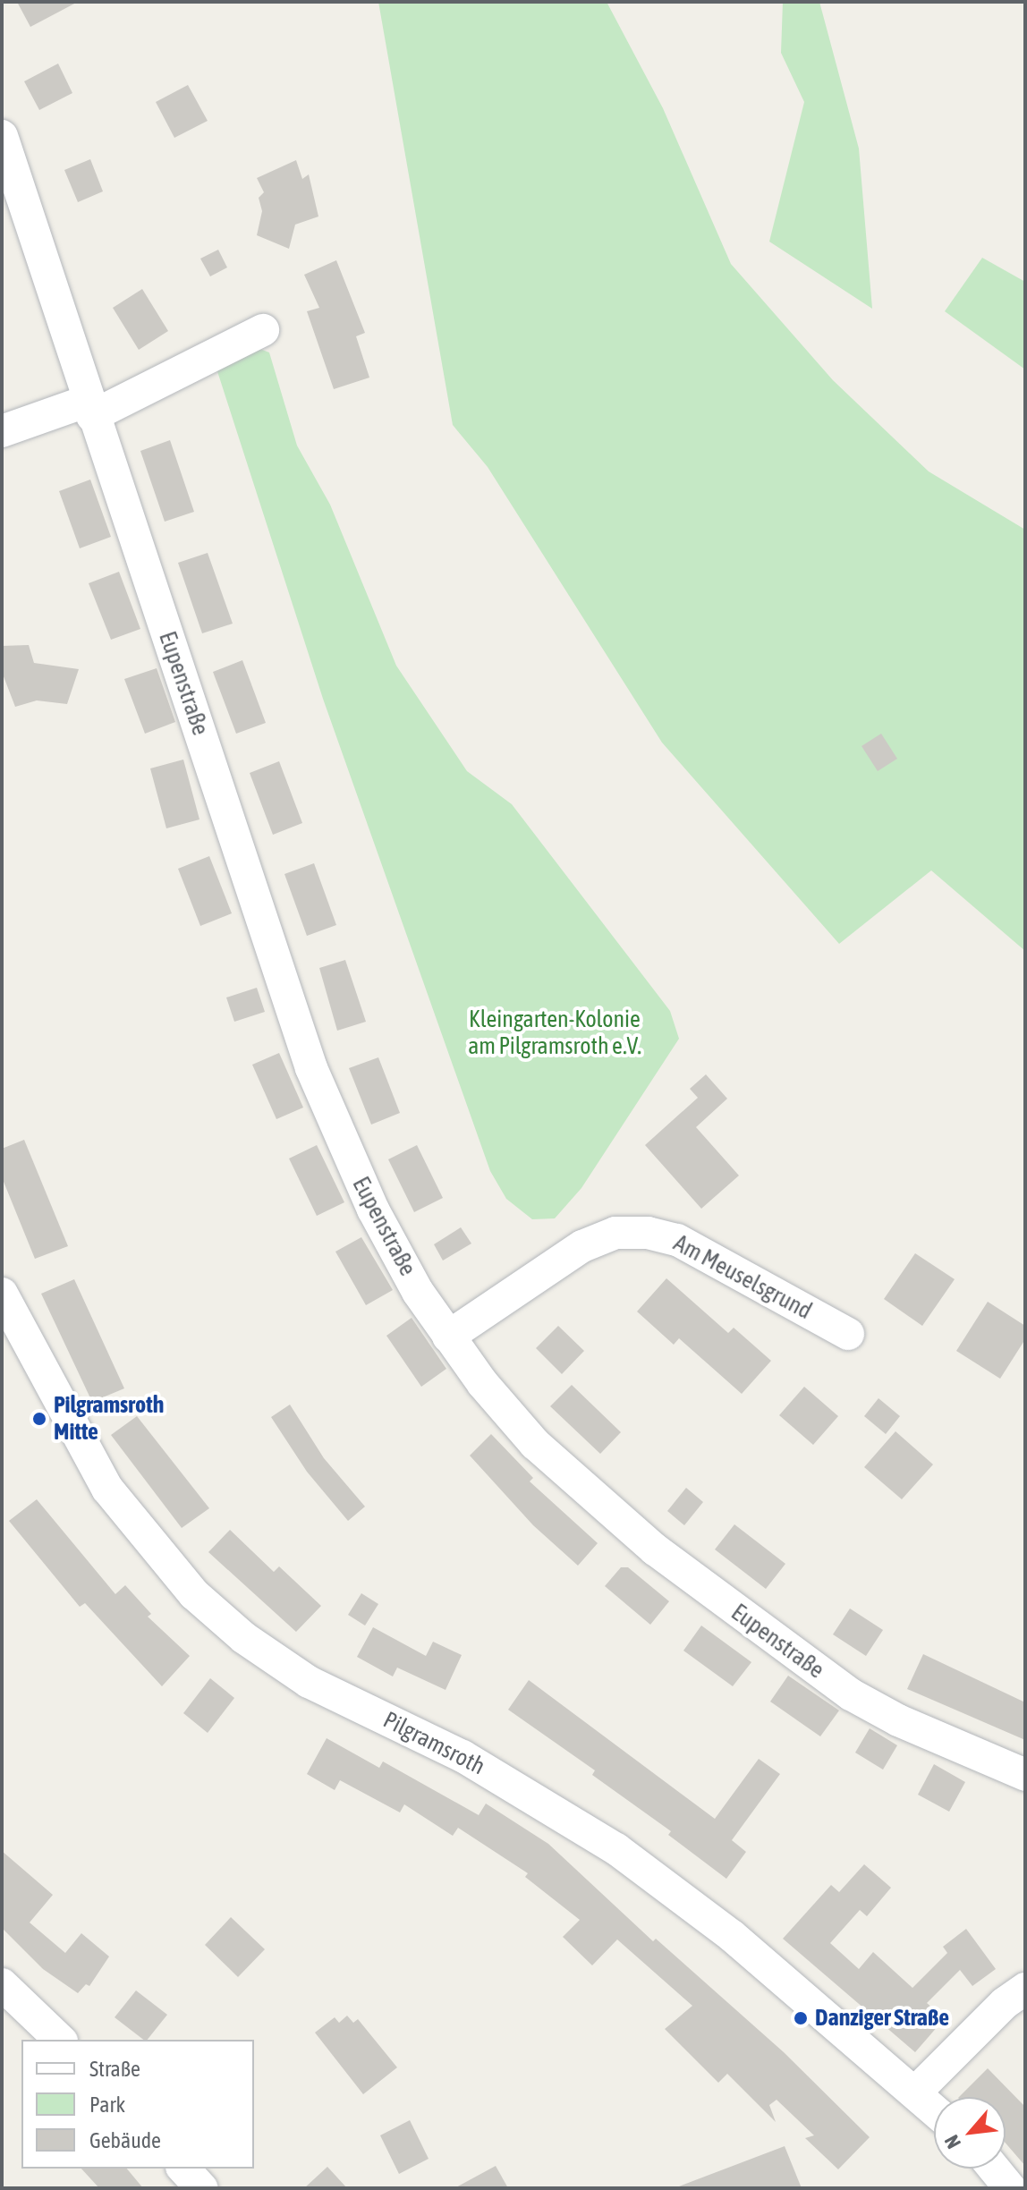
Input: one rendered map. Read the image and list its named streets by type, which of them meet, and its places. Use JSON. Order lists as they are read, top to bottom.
{
  "streets": {
    "street": ["Eupenstraße", "Am Meuselsgrund", "Pilgramsroth"]
  },
  "crossings": [
    ["Eupenstraße", "Am Meuselsgrund"]
  ],
  "parks": ["Kleingarten-Kolonie am Pilgramsroth e.V."],
  "places": ["Pilgramsroth Mitte", "Danziger Straße"],
  "legend": ["Straße", "Park", "Gebäude"],
  "north": "bottom left"
}
